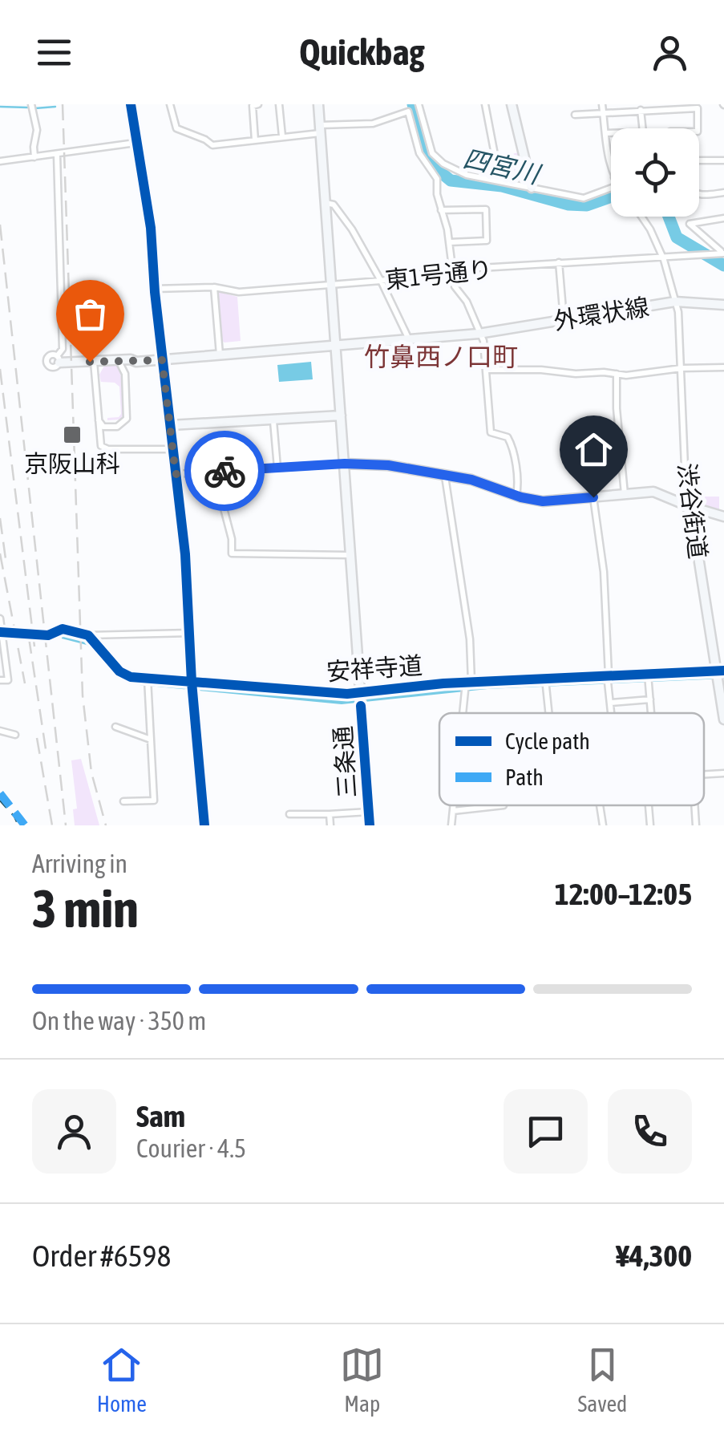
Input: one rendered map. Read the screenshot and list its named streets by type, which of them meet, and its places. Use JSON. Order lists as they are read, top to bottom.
{
  "streets": {
    "main road": [
      "外環状線",
      "渋谷街道",
      "安祥寺道",
      "三条通"
    ],
    "street": ["東1号通り"]
  },
  "crossings": [
    ["東1号通り", "渋谷街道"],
    ["東1号通り", "三条通"],
    ["外環状線", "渋谷街道"],
    ["外環状線", "三条通"],
    ["渋谷街道", "安祥寺道"],
    ["安祥寺道", "三条通"]
  ],
  "districts": ["竹鼻西ノ口町"],
  "water": ["四宮川"],
  "places": {
    "transit": ["京阪山科"]
  },
  "legend": ["Cycle path", "Path"],
  "page": {
    "header": "Quickbag",
    "heading": ["3 min", "Arriving in", "12:00–12:05"],
    "panel": [
      "Sam",
      "Courier · 4.5",
      "Order #6598",
      "¥4,300"
    ],
    "bar": "On the way · 350 m",
    "tabs": ["Home", "Map", "Saved"]
  }
}
